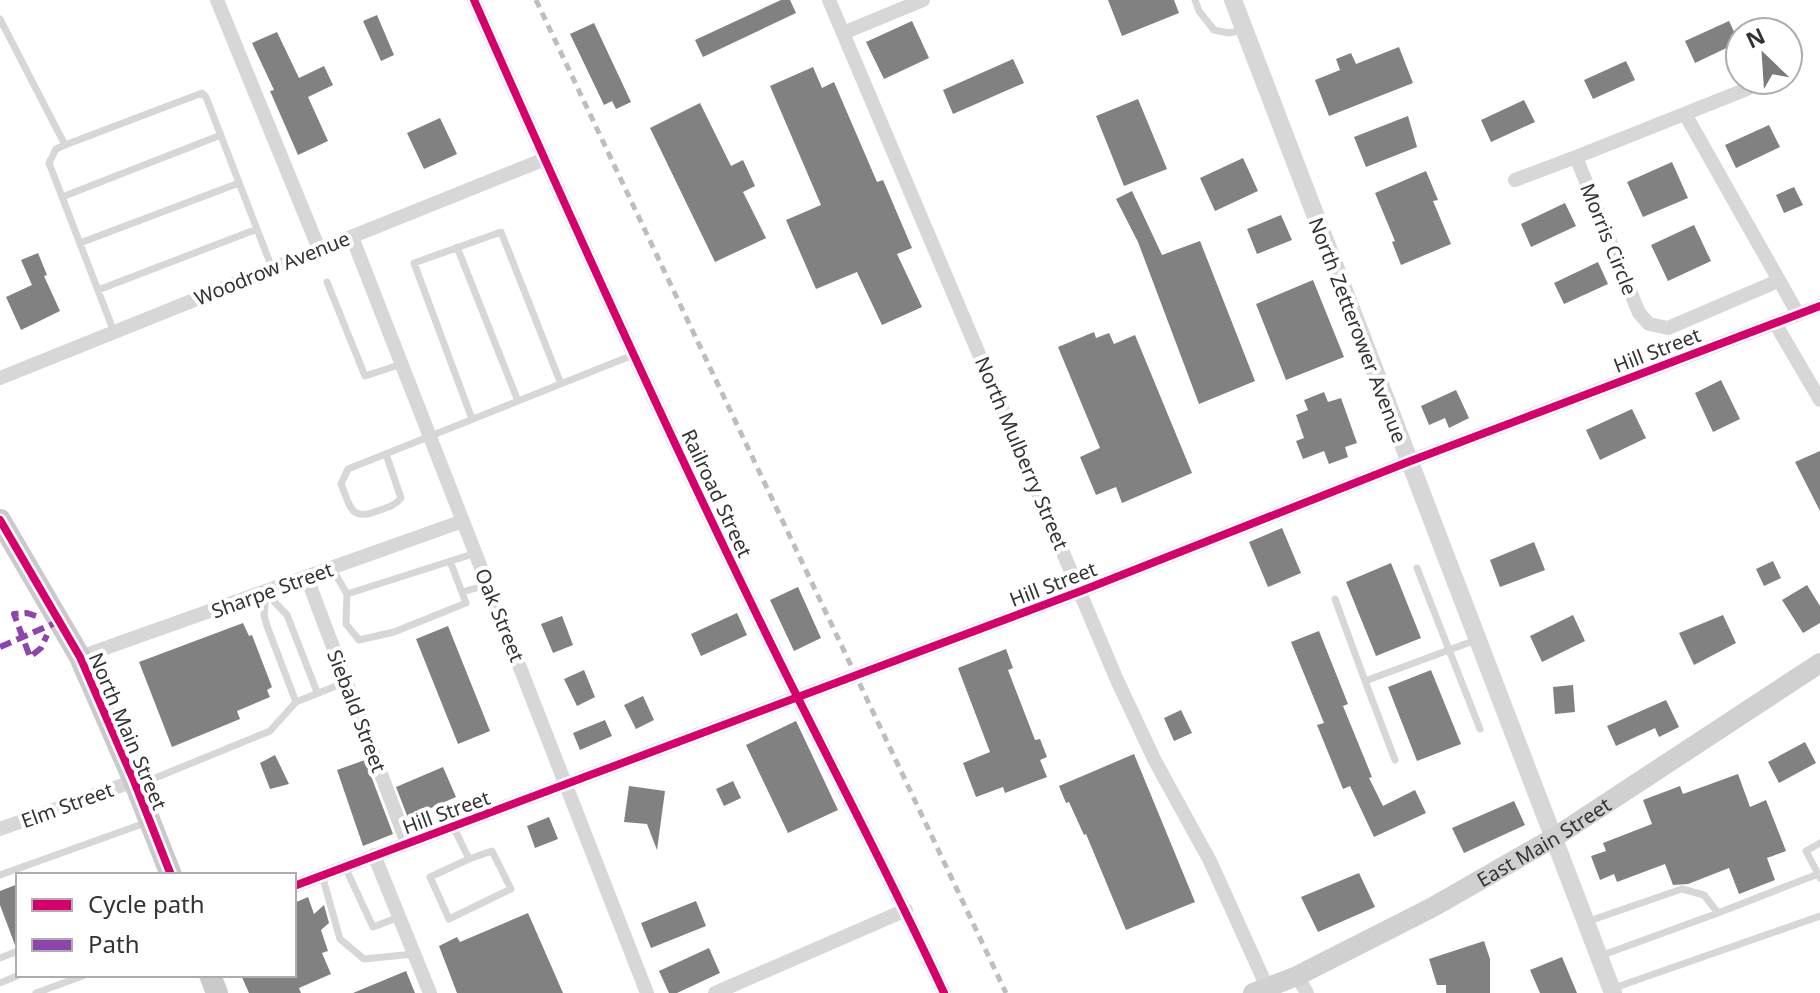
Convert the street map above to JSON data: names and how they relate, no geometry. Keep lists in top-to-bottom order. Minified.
{"streets":{"main road":["North Main Street","East Main Street"],"street":["Morris Circle","Woodrow Avenue","North Zetterower Avenue","Hill Street","North Mulberry Street","Railroad Street","Sharpe Street","Oak Street","Siebald Street","Elm Street"]},"crossings":[["Woodrow Avenue","Railroad Street"],["Woodrow Avenue","Oak Street"],["North Zetterower Avenue","Hill Street"],["North Zetterower Avenue","East Main Street"],["Hill Street","North Mulberry Street"],["Hill Street","Railroad Street"],["Hill Street","Oak Street"],["Hill Street","Siebald Street"],["North Mulberry Street","East Main Street"],["Sharpe Street","Oak Street"],["Sharpe Street","Siebald Street"],["Sharpe Street","North Main Street"],["North Main Street","Elm Street"]],"legend":["Cycle path","Path"],"north":"top left"}
